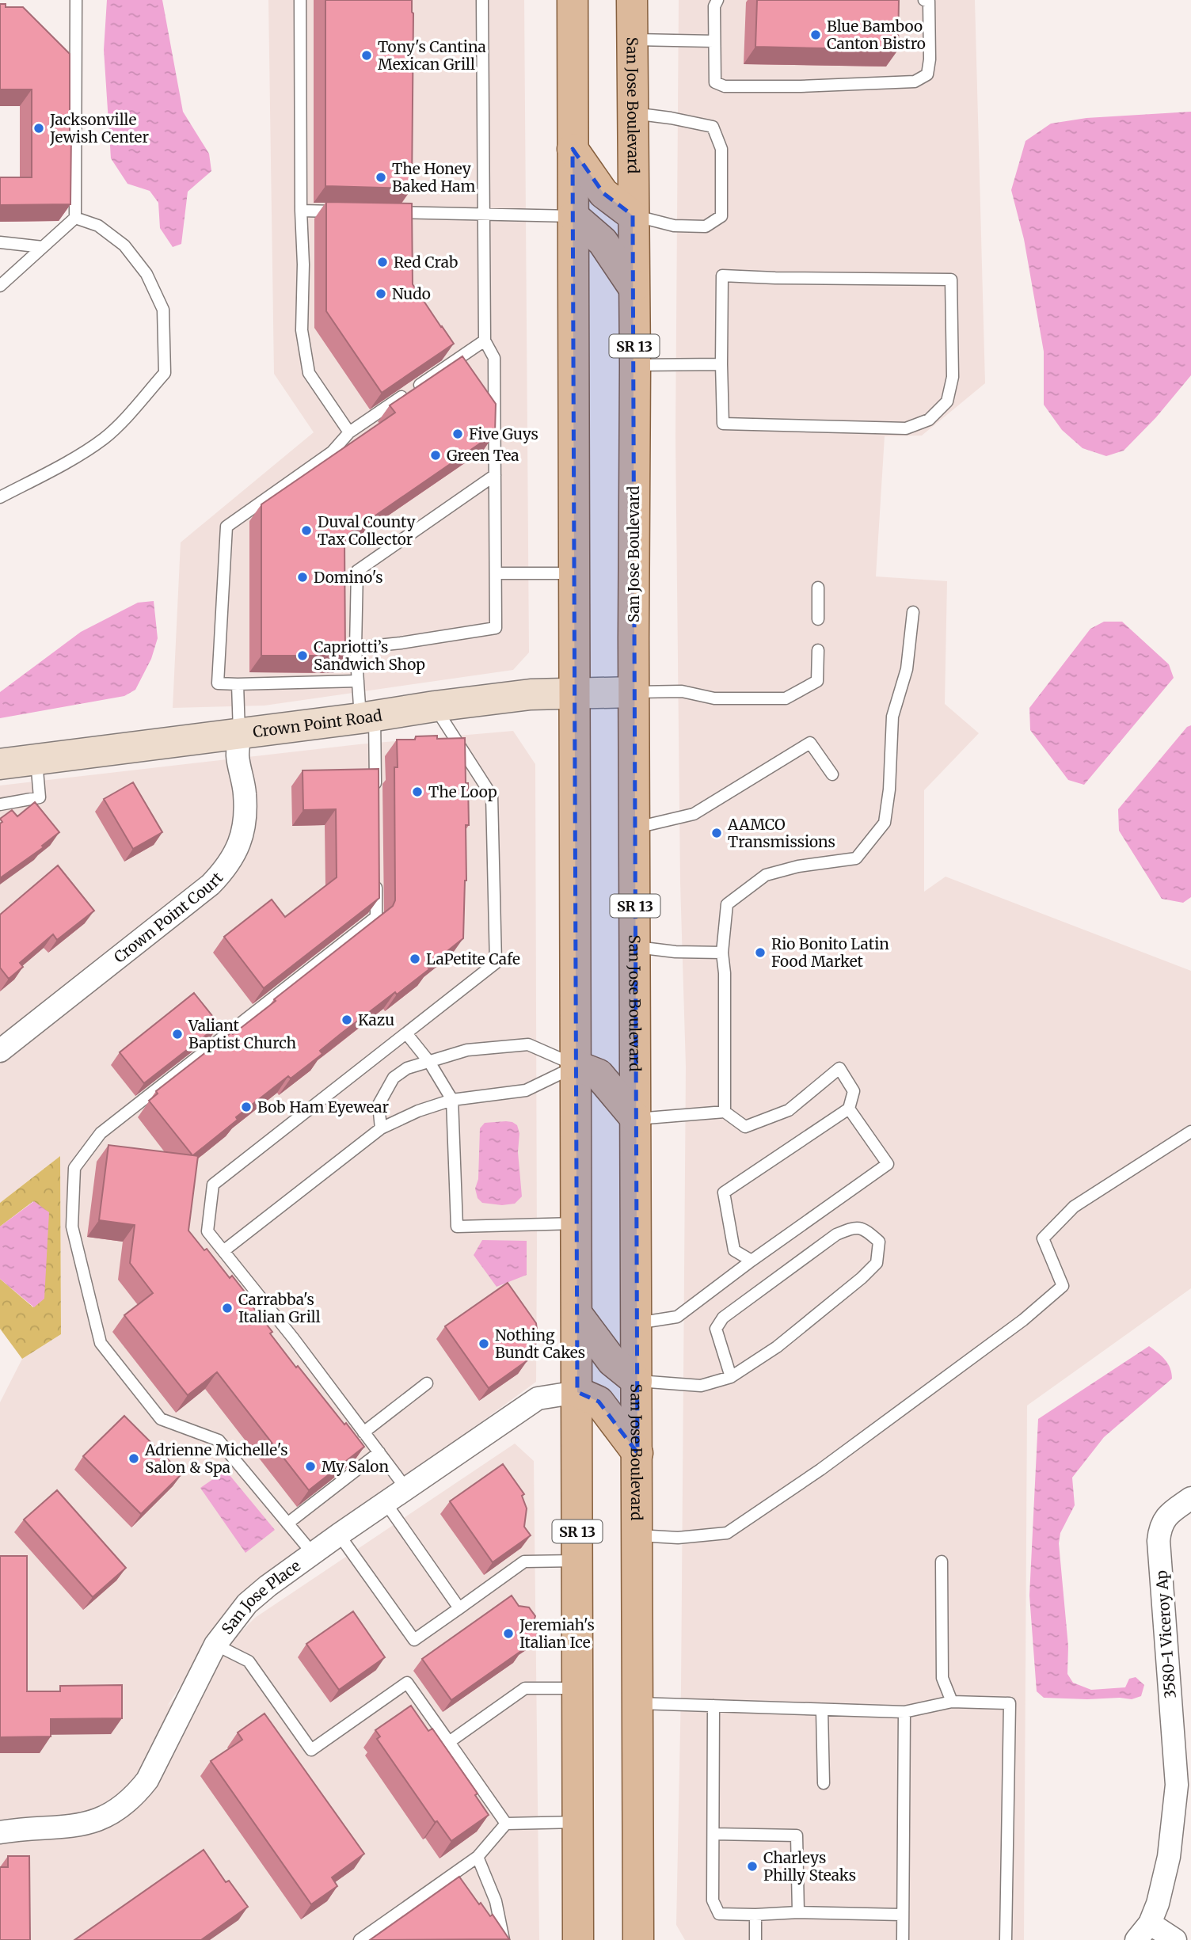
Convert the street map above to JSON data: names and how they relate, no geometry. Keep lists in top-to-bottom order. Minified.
{"streets":{"main road":["San Jose Boulevard","SR 13"],"street":["Crown Point Road","Crown Point Court","San Jose Place","3580-1 Viceroy Ap"]},"crossings":[["San Jose Boulevard","Crown Point Road"],["SR 13","Crown Point Road"],["SR 13","San Jose Place"],["Crown Point Road","Crown Point Court"]],"places":["Blue Bamboo Canton Bistro","Tony's Cantina Mexican Grill","Jacksonville Jewish Center","The Honey Baked Ham","Red Crab","Nudo","Five Guys","Green Tea","Duval County Tax Collector","Domino's","Capriotti’s Sandwich Shop","The Loop","AAMCO Transmissions","Rio Bonito Latin Food Market","LaPetite Cafe","Kazu","Valiant Baptist Church","Bob Ham Eyewear","Carrabba's Italian Grill","Nothing Bundt Cakes","Adrienne Michelle's Salon & Spa","My Salon","Jeremiah's Italian Ice","Charleys Philly Steaks"]}
